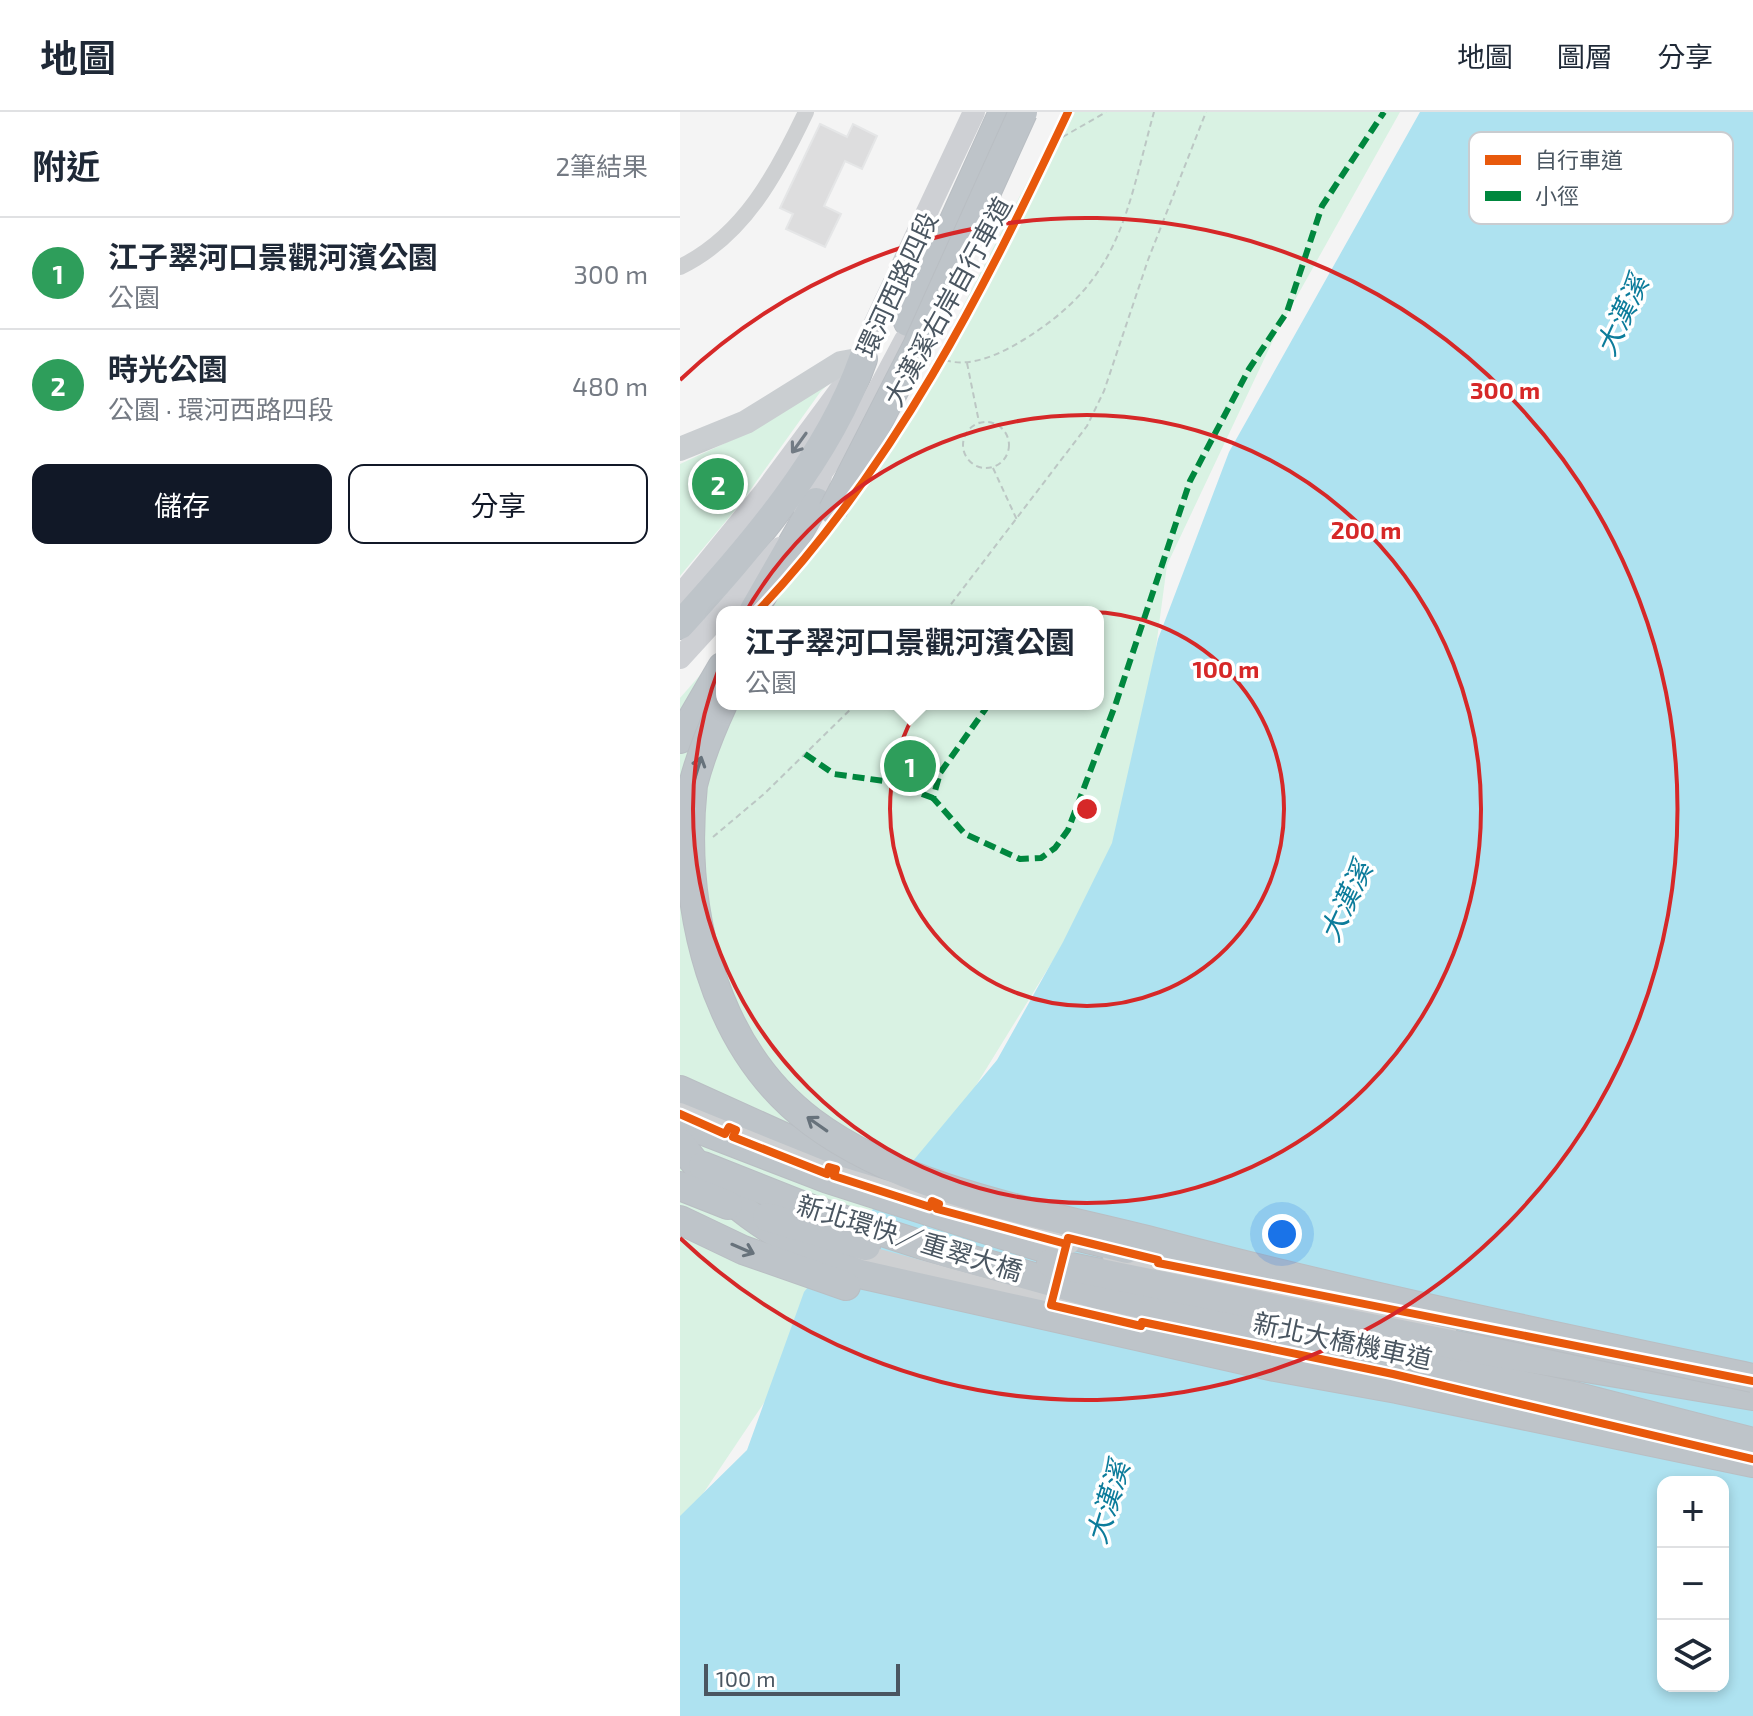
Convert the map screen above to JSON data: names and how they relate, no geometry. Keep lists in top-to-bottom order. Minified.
{"streets":{"highway":["新北環快／重翠大橋"],"main road":["環河西路四段"],"street":["新北大橋機車道"],"cycle path":["大漢溪右岸自行車道"]},"water":["大漢溪"],"legend":["自行車道","小徑"],"scale_bar":"100 m","page":{"header":"地圖","nav":["地圖","圖層","分享"],"heading":["附近","2筆結果"],"list":[{"mark":"1","name":"江子翠河口景觀河濱公園","note":"公園","value":"300 m"},{"mark":"2","name":"時光公園","note":"公園 · 環河西路四段","value":"480 m"}],"buttons":["儲存","分享"],"pins":["2","1"],"popup":["江子翠河口景觀河濱公園","公園"],"map_buttons":["+","−"],"scale":"100 m"},"rings":["300 m","200 m","100 m"]}
